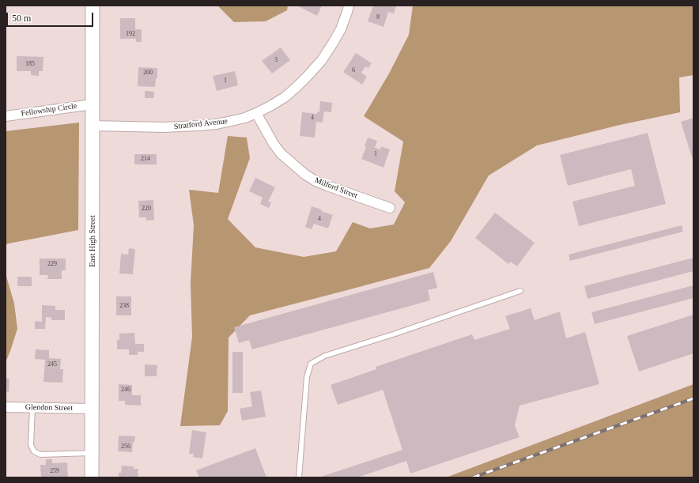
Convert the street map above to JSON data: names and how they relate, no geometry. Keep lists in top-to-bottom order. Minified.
{"streets":{"main road":["East High Street"],"street":["Fellowship Circle","Stratford Avenue","Milford Street","Glendon Street"]},"crossings":[["Fellowship Circle","East High Street"],["Stratford Avenue","Milford Street"],["Stratford Avenue","East High Street"],["East High Street","Glendon Street"]],"house_numbers":["8","192","3","185","6","200","1","4","1","214","220","4","229","238","245","246","256","259"],"scale_bar":"50 m"}
